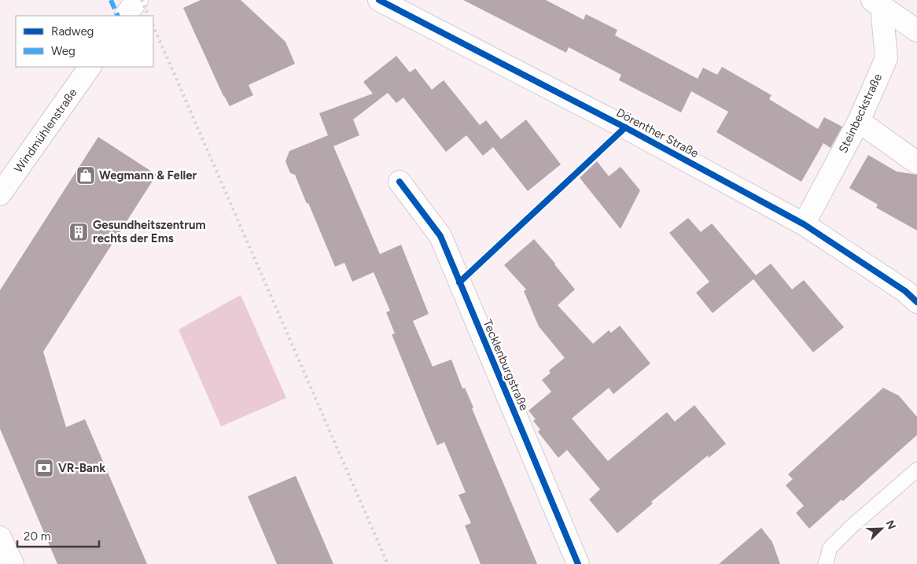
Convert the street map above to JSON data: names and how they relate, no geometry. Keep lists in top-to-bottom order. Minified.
{"streets":{"street":["Steinbeckstraße","Windmühlenstraße","Dörenther Straße","Tecklenburgstraße"]},"crossings":[["Steinbeckstraße","Dörenther Straße"]],"places":{"shop":["Wegmann & Feller"],"building":["Gesundheitszentrum rechts der Ems"],"bank":["VR-Bank"]},"legend":["Radweg","Weg"],"scale_bar":"20 m","north":"top right"}
